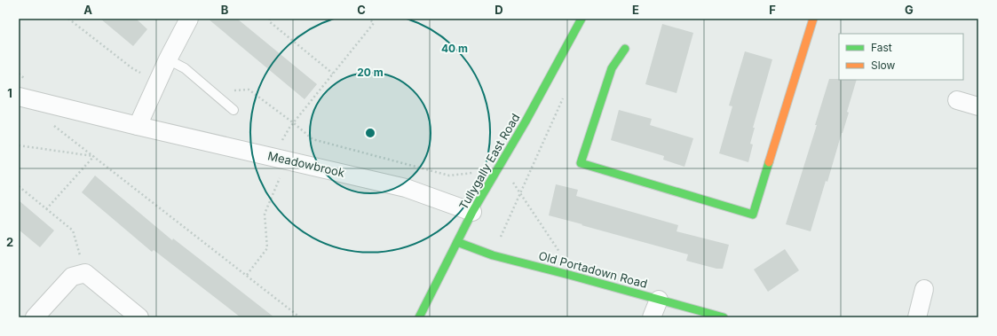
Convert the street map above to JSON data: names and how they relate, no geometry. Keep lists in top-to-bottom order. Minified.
{"streets":{"street":["Tullygally East Road","Meadowbrook","Old Portadown Road"]},"crossings":[["Tullygally East Road","Meadowbrook"],["Tullygally East Road","Old Portadown Road"]],"legend":["Fast","Slow"],"grid":{"columns":["A","B","C","D","E","F","G"],"rows":["1","2"]},"rings":["40 m","20 m"]}
